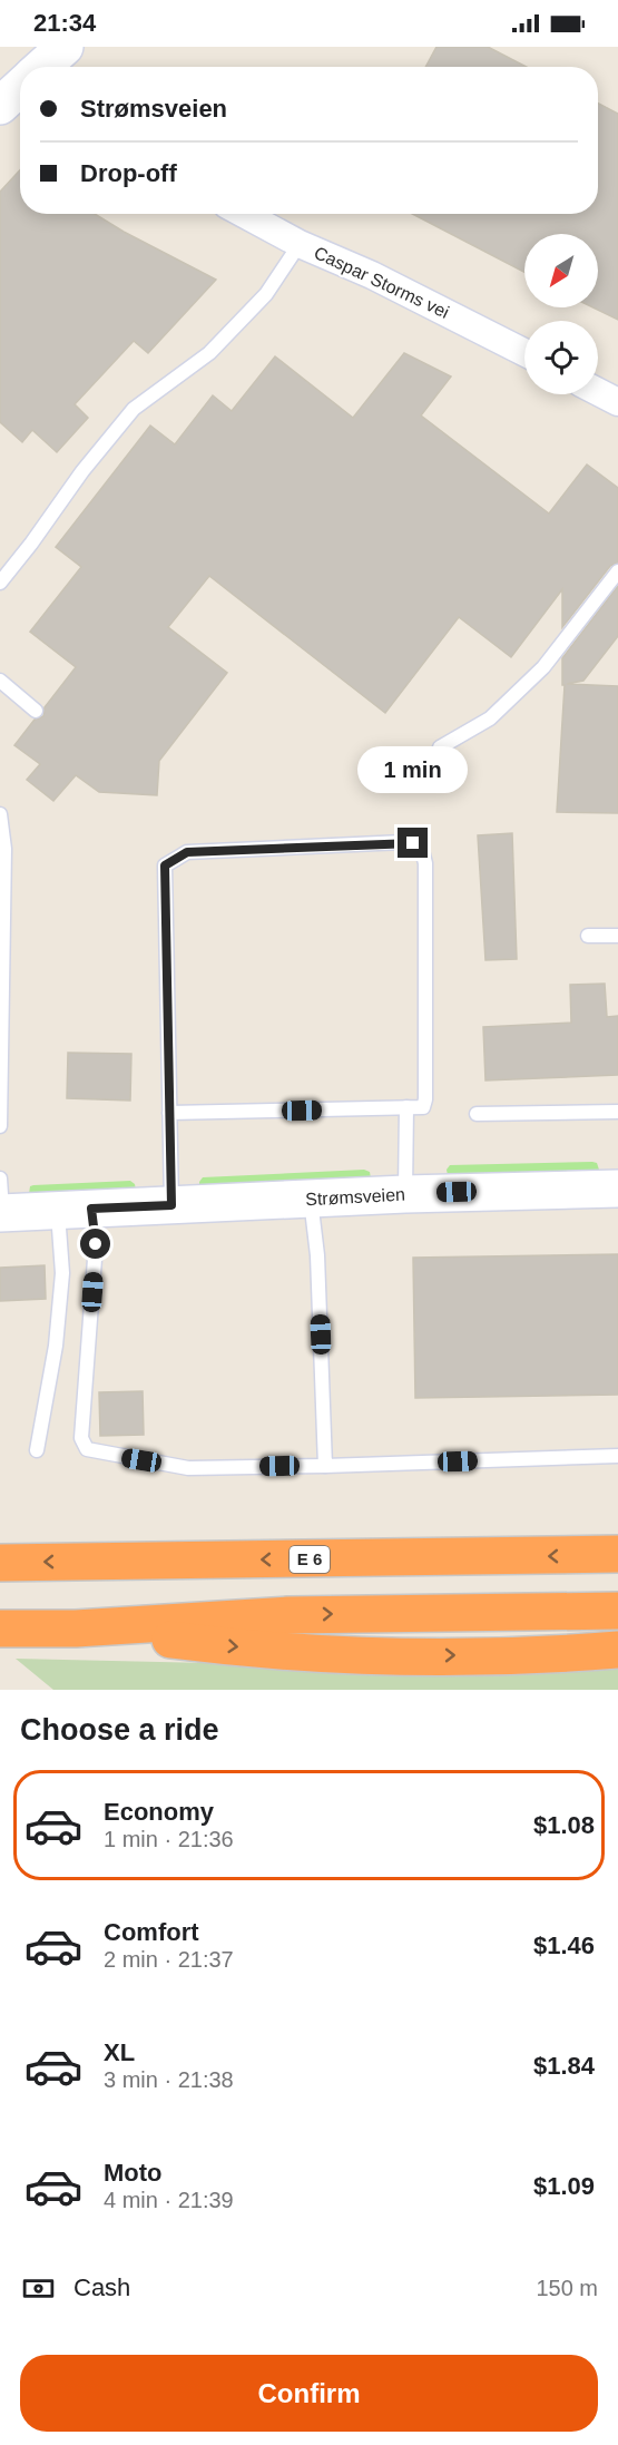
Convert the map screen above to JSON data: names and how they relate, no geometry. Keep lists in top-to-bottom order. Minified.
{"streets":{"highway":["E 6"],"street":["Caspar Storms vei","Strømsveien"]},"north":"bottom left","page":{"status":"21:34","banner":["Strømsveien","Drop-off"],"bubble":"1 min","heading":"Choose a ride","list":[{"name":"Economy","note":"1 min · 21:36","value":"$1.08"},{"name":"Comfort","note":"2 min · 21:37","value":"$1.46"},{"name":"XL","note":"3 min · 21:38","value":"$1.84"},{"name":"Moto","note":"4 min · 21:39","value":"$1.09"}],"pay":["Cash","150 m"],"buttons":"Confirm"}}
